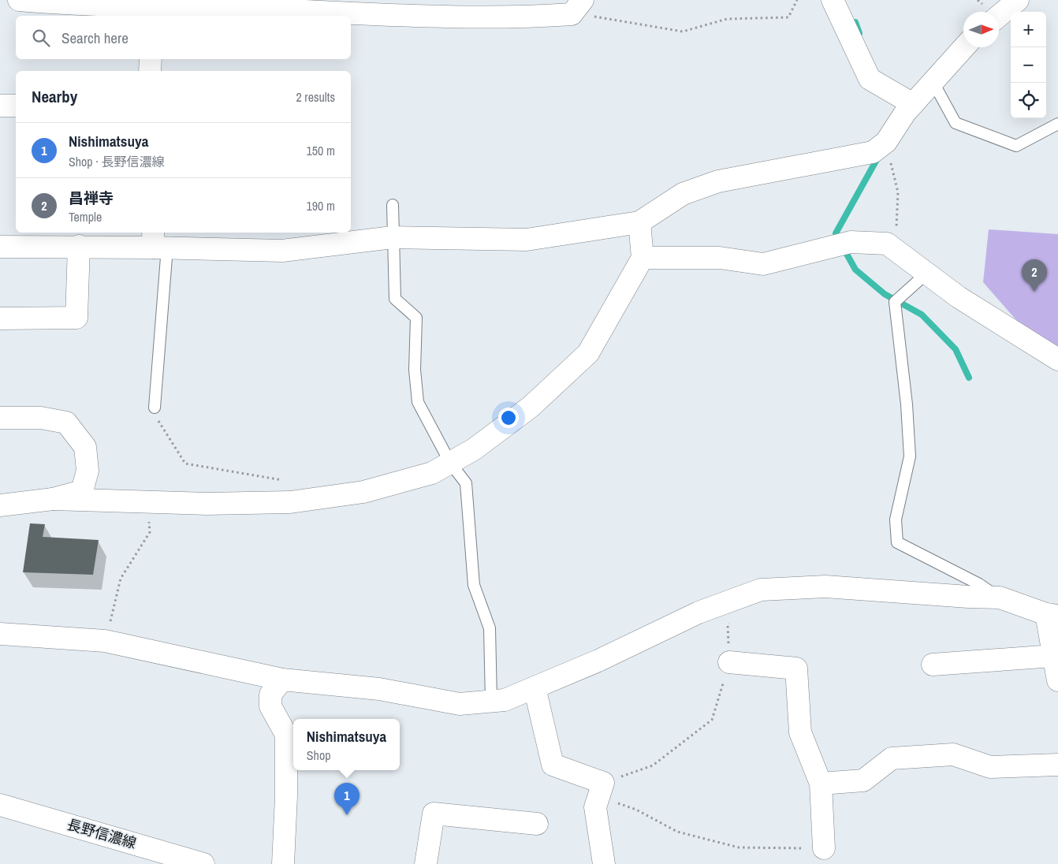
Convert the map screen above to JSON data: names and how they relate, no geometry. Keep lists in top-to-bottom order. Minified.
{"streets":{"street":["長野信濃線"]},"north":"right","page":{"map_buttons":["+","−"],"search":"Search here","heading":["Nearby","2 results"],"list":[{"mark":"1","name":"Nishimatsuya","note":"Shop · 長野信濃線","value":"150 m"},{"mark":"2","name":"昌禅寺","note":"Temple","value":"190 m"}],"pins":["2","1"],"popup":["Nishimatsuya","Shop"]}}
